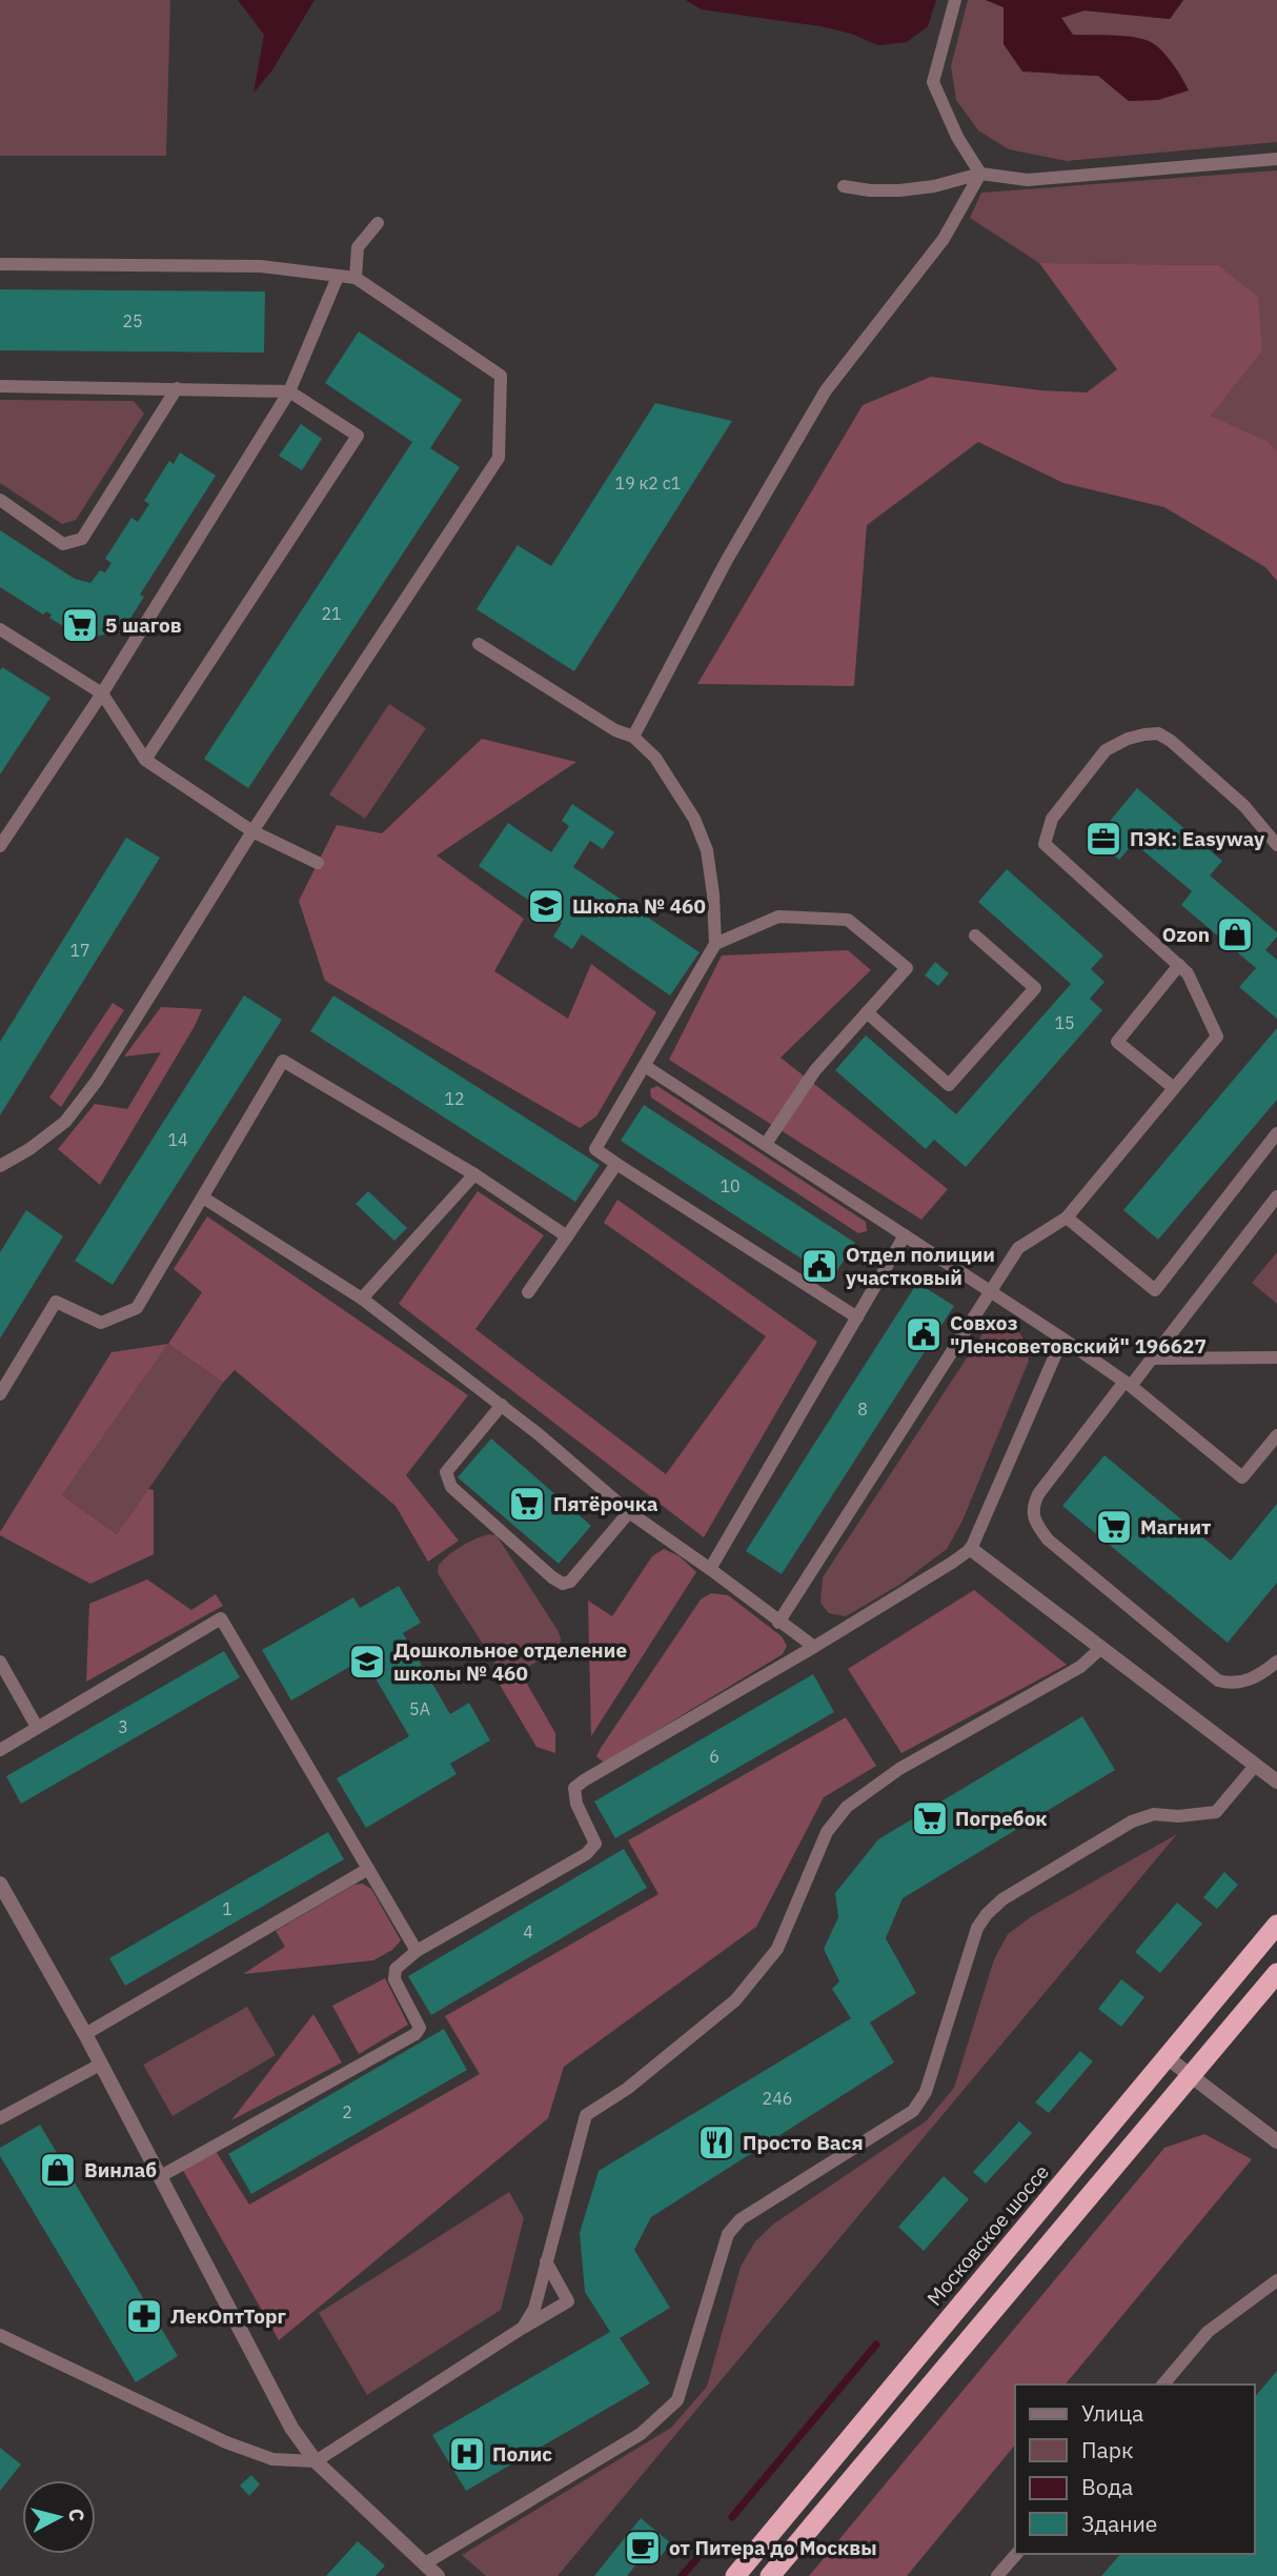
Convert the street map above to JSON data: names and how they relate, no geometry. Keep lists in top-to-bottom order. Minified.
{"streets":{"highway":["Московское шоссе"]},"places":{"supermarket":["5 шагов","Пятёрочка","Магнит","Погребок"],"office":["ПЭК: Easyway"],"school or university":["Школа № 460","Дошкольное отделение школы № 460"],"shop":["Ozon","Винлаб"],"public building":["Отдел полиции участковый","Совхоз \"Ленсоветовский\" 196627"],"restaurant":["Просто Вася"],"pharmacy":["ЛекОптТорг"],"hospital":["Полис"],"cafe":["от Питера до Москвы"]},"house_numbers":["25","19 к2 с1","21","17","15","12","14","10","8","5А","3","6","1","4","246","2"],"legend":["Улица","Парк","Вода","Здание"],"north":"right"}
